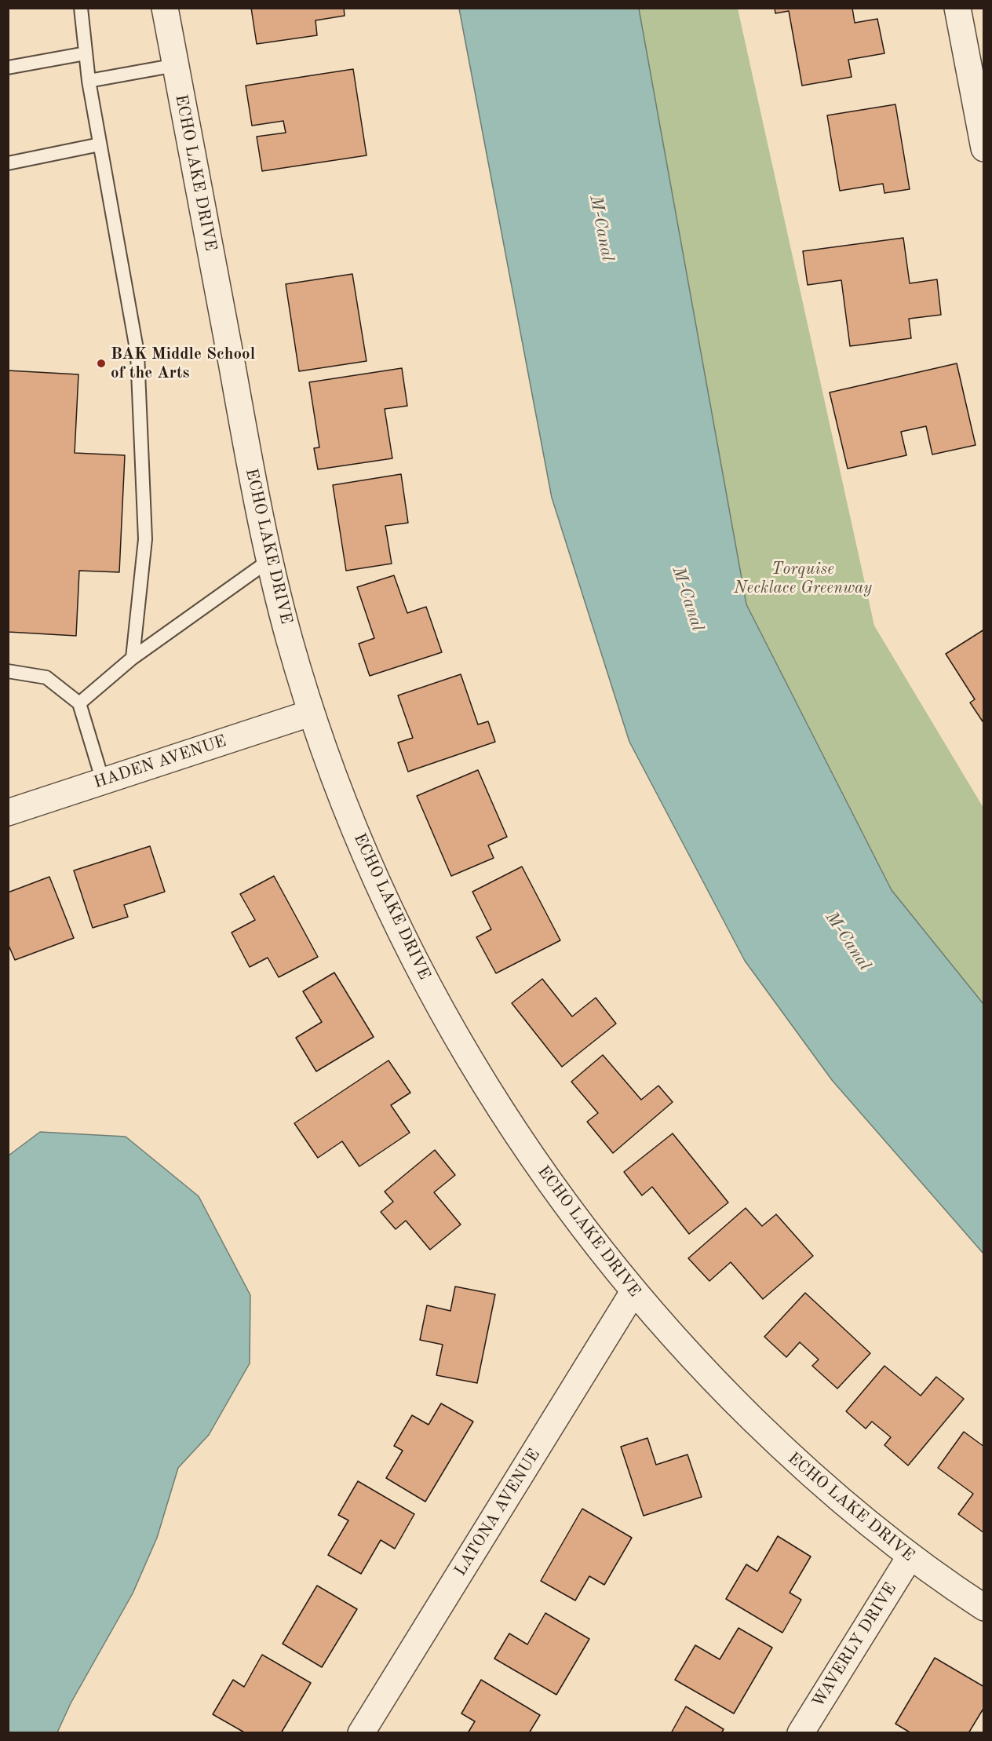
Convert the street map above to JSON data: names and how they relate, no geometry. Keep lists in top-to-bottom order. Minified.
{"streets":{"street":["ECHO LAKE DRIVE","HADEN AVENUE","LATONA AVENUE","WAVERLY DRIVE"]},"crossings":[["ECHO LAKE DRIVE","HADEN AVENUE"],["ECHO LAKE DRIVE","LATONA AVENUE"],["ECHO LAKE DRIVE","WAVERLY DRIVE"]],"water":["M-Canal"],"parks":["Torquise Necklace Greenway"],"places":["BAK Middle School of the Arts"]}
